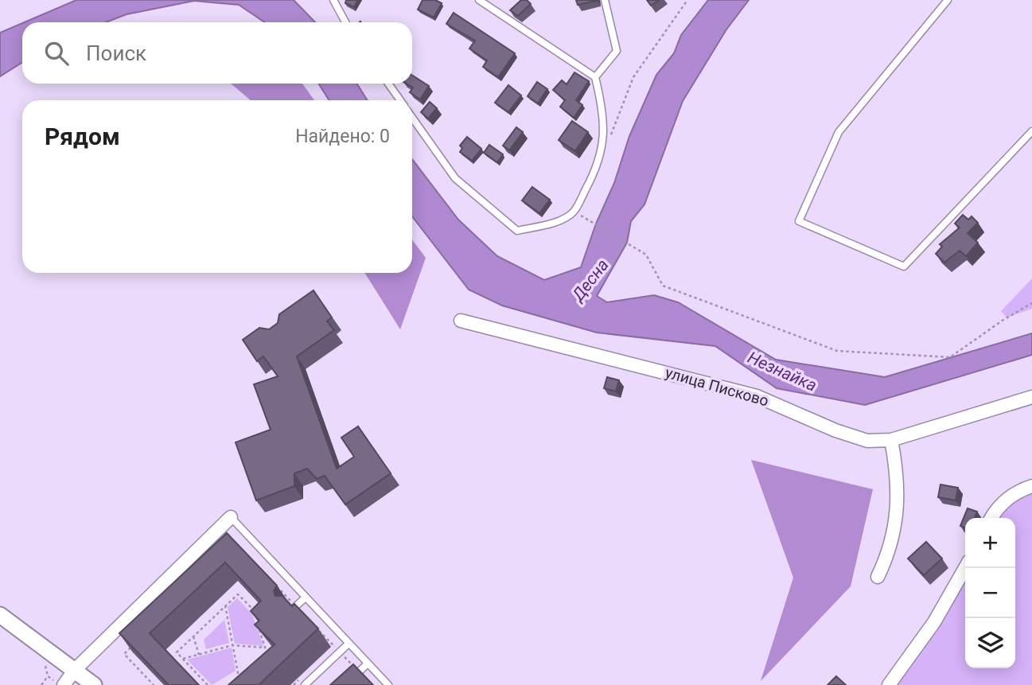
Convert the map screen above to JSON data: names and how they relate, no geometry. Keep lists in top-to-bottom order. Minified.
{"streets":{"street":["улица Писково"]},"water":["Десна","Незнайка"],"page":{"search":"Поиск","heading":["Рядом","Найдено: 0"],"map_buttons":["+","−"]}}
